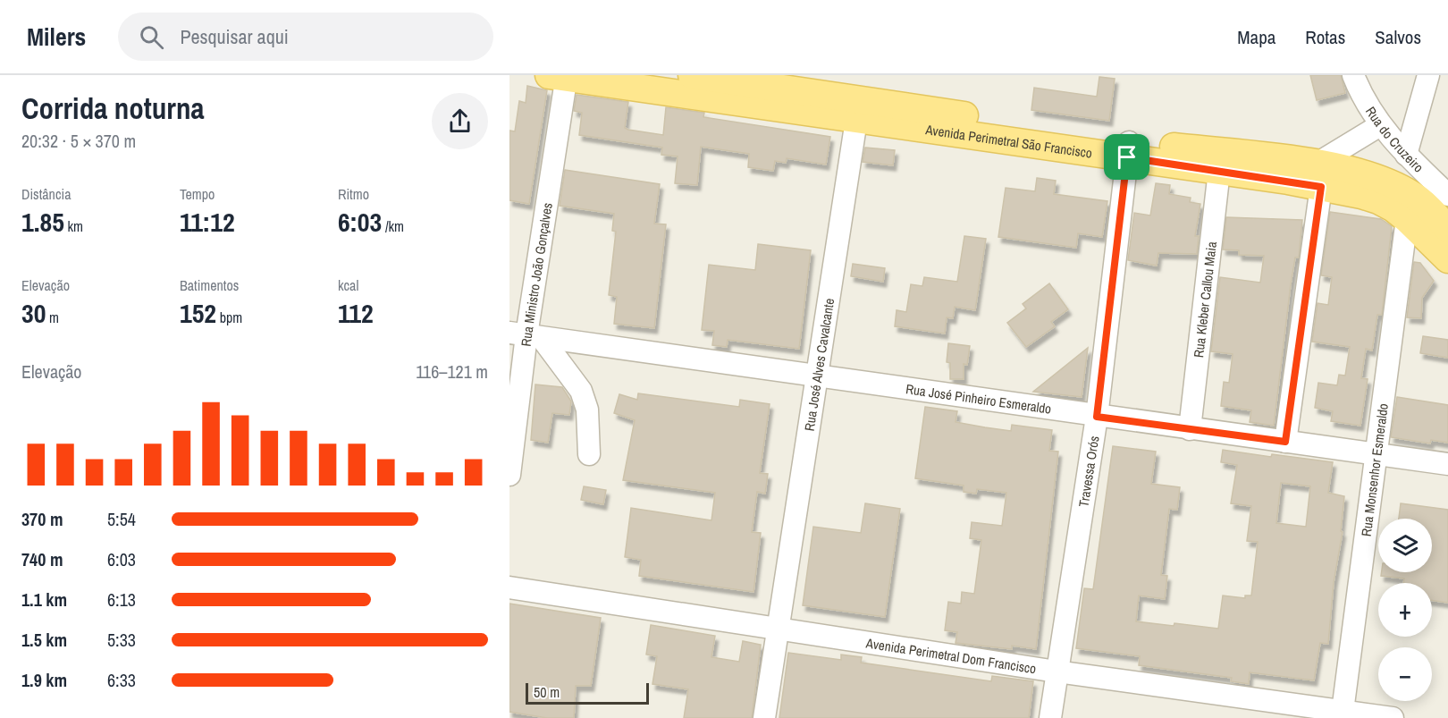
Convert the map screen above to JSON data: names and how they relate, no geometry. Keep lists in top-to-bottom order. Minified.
{"streets":{"main road":["Avenida Perimetral São Francisco"],"street":["Rua do Cruzeiro","Rua Ministro João Gonçalves","Rua Kleber Callou Maia","Rua José Alves Cavalcante","Rua José Pinheiro Esmeraldo","Rua Monsenhor Esmeraldo","Travessa Orós","Avenida Perimetral Dom Francisco"]},"crossings":[["Avenida Perimetral São Francisco","Rua Ministro João Gonçalves"],["Avenida Perimetral São Francisco","Rua Kleber Callou Maia"],["Avenida Perimetral São Francisco","Rua José Alves Cavalcante"],["Avenida Perimetral São Francisco","Rua Monsenhor Esmeraldo"],["Avenida Perimetral São Francisco","Travessa Orós"],["Rua Ministro João Gonçalves","Rua José Pinheiro Esmeraldo"],["Rua Kleber Callou Maia","Rua José Pinheiro Esmeraldo"],["Rua José Alves Cavalcante","Rua José Pinheiro Esmeraldo"],["Rua José Alves Cavalcante","Avenida Perimetral Dom Francisco"],["Rua José Pinheiro Esmeraldo","Rua Monsenhor Esmeraldo"],["Rua José Pinheiro Esmeraldo","Travessa Orós"],["Rua Monsenhor Esmeraldo","Avenida Perimetral Dom Francisco"],["Travessa Orós","Avenida Perimetral Dom Francisco"]],"scale_bar":"50 m","page":{"header":"Milers","search":"Pesquisar aqui","nav":["Mapa","Rotas","Salvos"],"heading":["Corrida noturna","20:32 · 5 × 370 m"],"stats":[["Distância","1.85 km"],["Tempo","11:12"],["Ritmo","6:03 /km"],["Elevação","30 m"],["Batimentos","152 bpm"],["kcal","112"]],"chart":["Elevação","116–121 m"],"list":[{"name":"370 m","note":"5:54"},{"name":"740 m","note":"6:03"},{"name":"1.1 km","note":"6:13"},{"name":"1.5 km","note":"5:33"},{"name":"1.9 km","note":"6:33"}],"map_buttons":["+","−"],"scale":"50 m"}}
